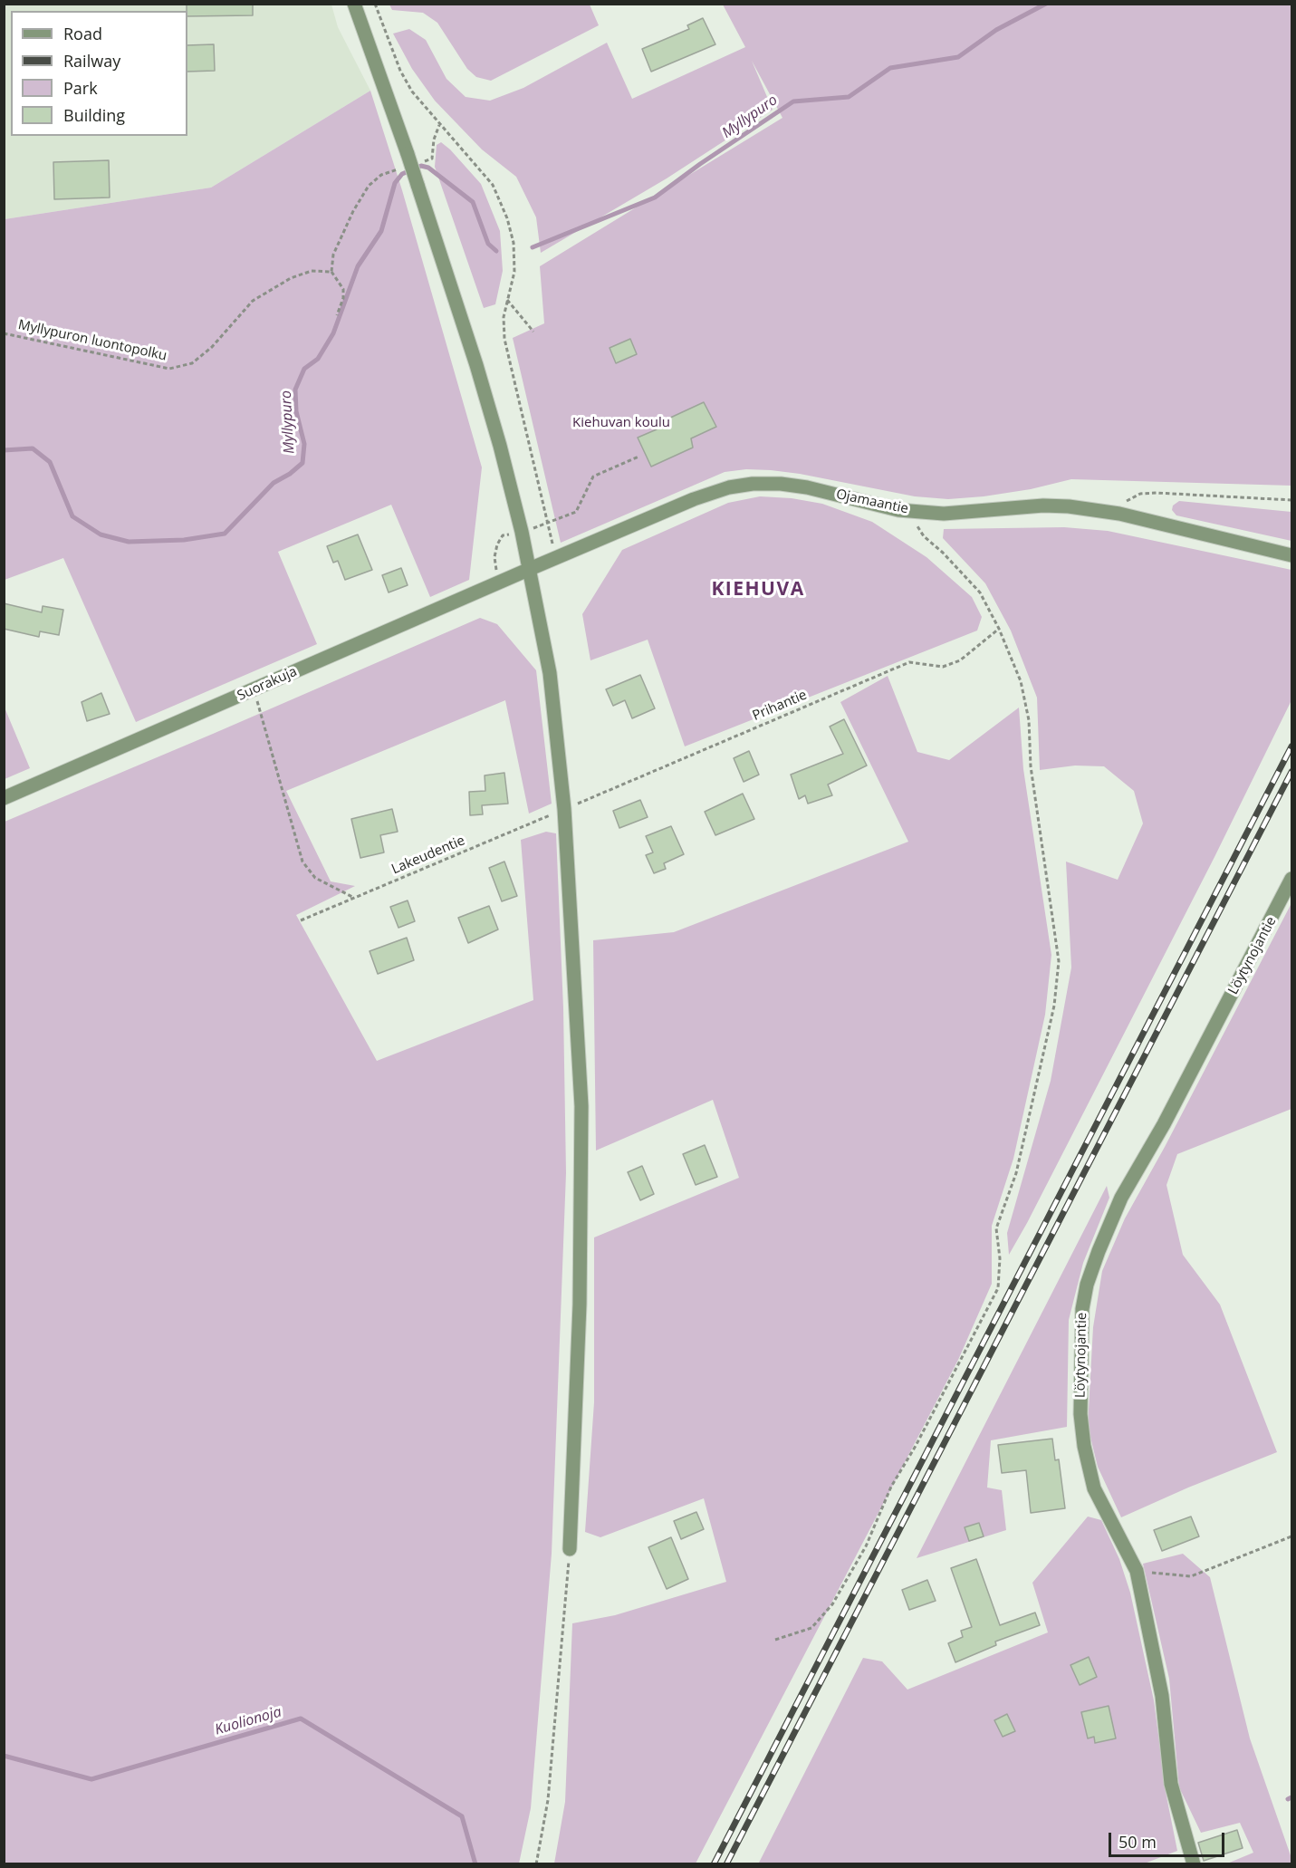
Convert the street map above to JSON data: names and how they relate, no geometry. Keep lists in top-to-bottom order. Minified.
{"streets":{"street":["Ojamaantie","Suorakuja","Löytynojantie"],"path":["Myllypuron luontopolku","Prihantie","Lakeudentie"]},"crossings":[["Ojamaantie","Suorakuja"],["Prihantie","Lakeudentie"]],"districts":["KIEHUVA"],"water":["Myllypuro","Kuolionoja"],"parks":["Kiehuvan koulu"],"legend":["Road","Railway","Park","Building"],"scale_bar":"50 m"}
